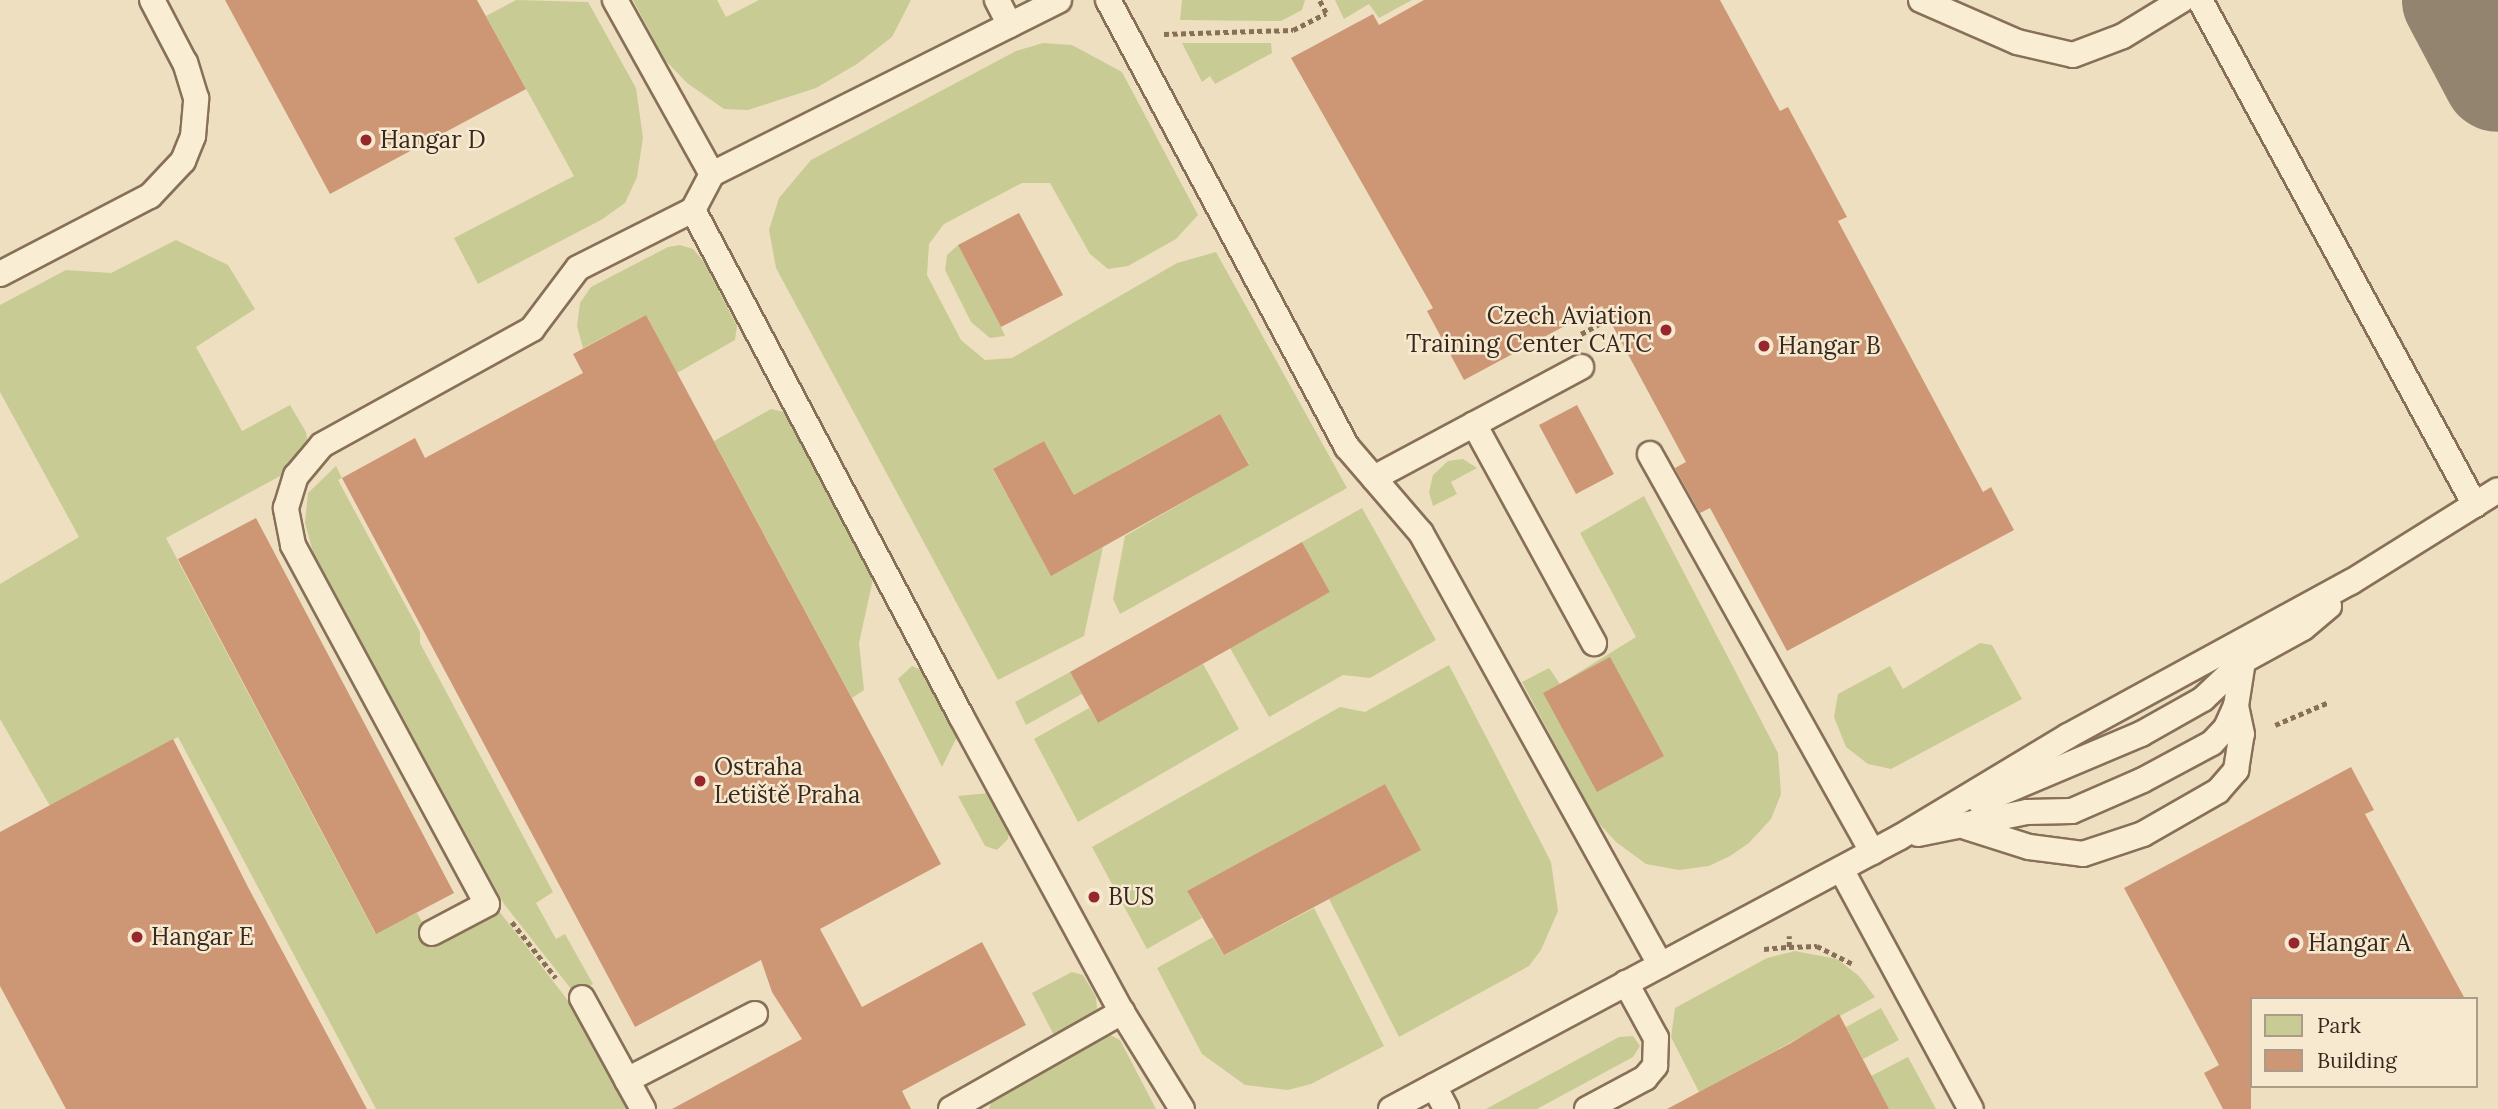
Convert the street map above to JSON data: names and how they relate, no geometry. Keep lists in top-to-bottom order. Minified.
{"places":["Hangar D","Czech Aviation Training Center CATC","Hangar B","Ostraha Letiště Praha","BUS","Hangar E","Hangar A"],"legend":["Park","Building"]}
